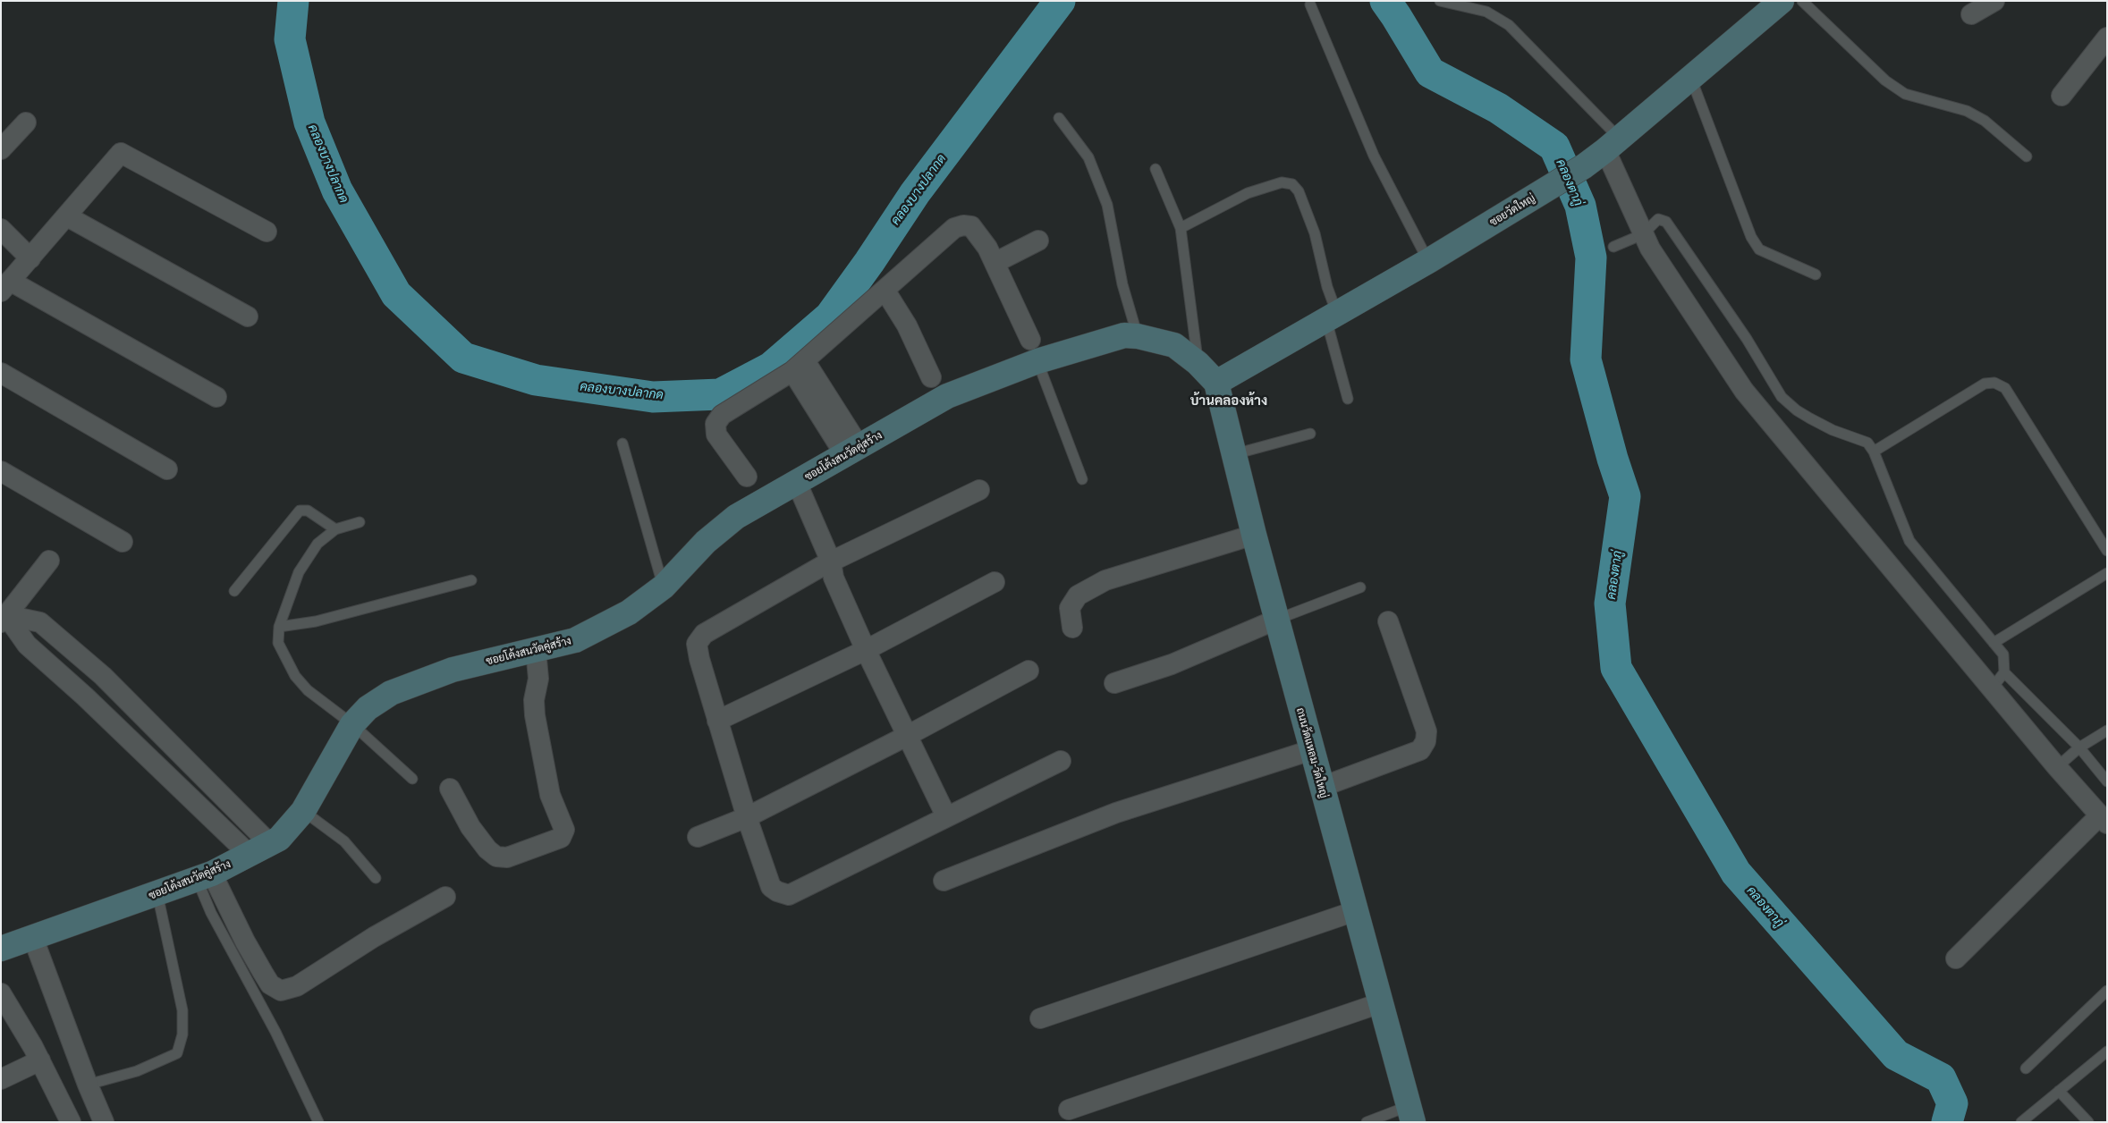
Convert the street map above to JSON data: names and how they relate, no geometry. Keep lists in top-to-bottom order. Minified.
{"streets":{"street":["ซอยวัดใหญ่","ซอยโค้งสนวัดคู่สร้าง","ถนนวัดแหลม-วัดใหญ่"]},"crossings":[["ซอยวัดใหญ่","ซอยโค้งสนวัดคู่สร้าง"],["ซอยวัดใหญ่","ถนนวัดแหลม-วัดใหญ่"],["ซอยโค้งสนวัดคู่สร้าง","ถนนวัดแหลม-วัดใหญ่"]],"districts":["บ้านคลองห้าง"],"water":["คลองบางปลากด","คลองตาภู่"]}
